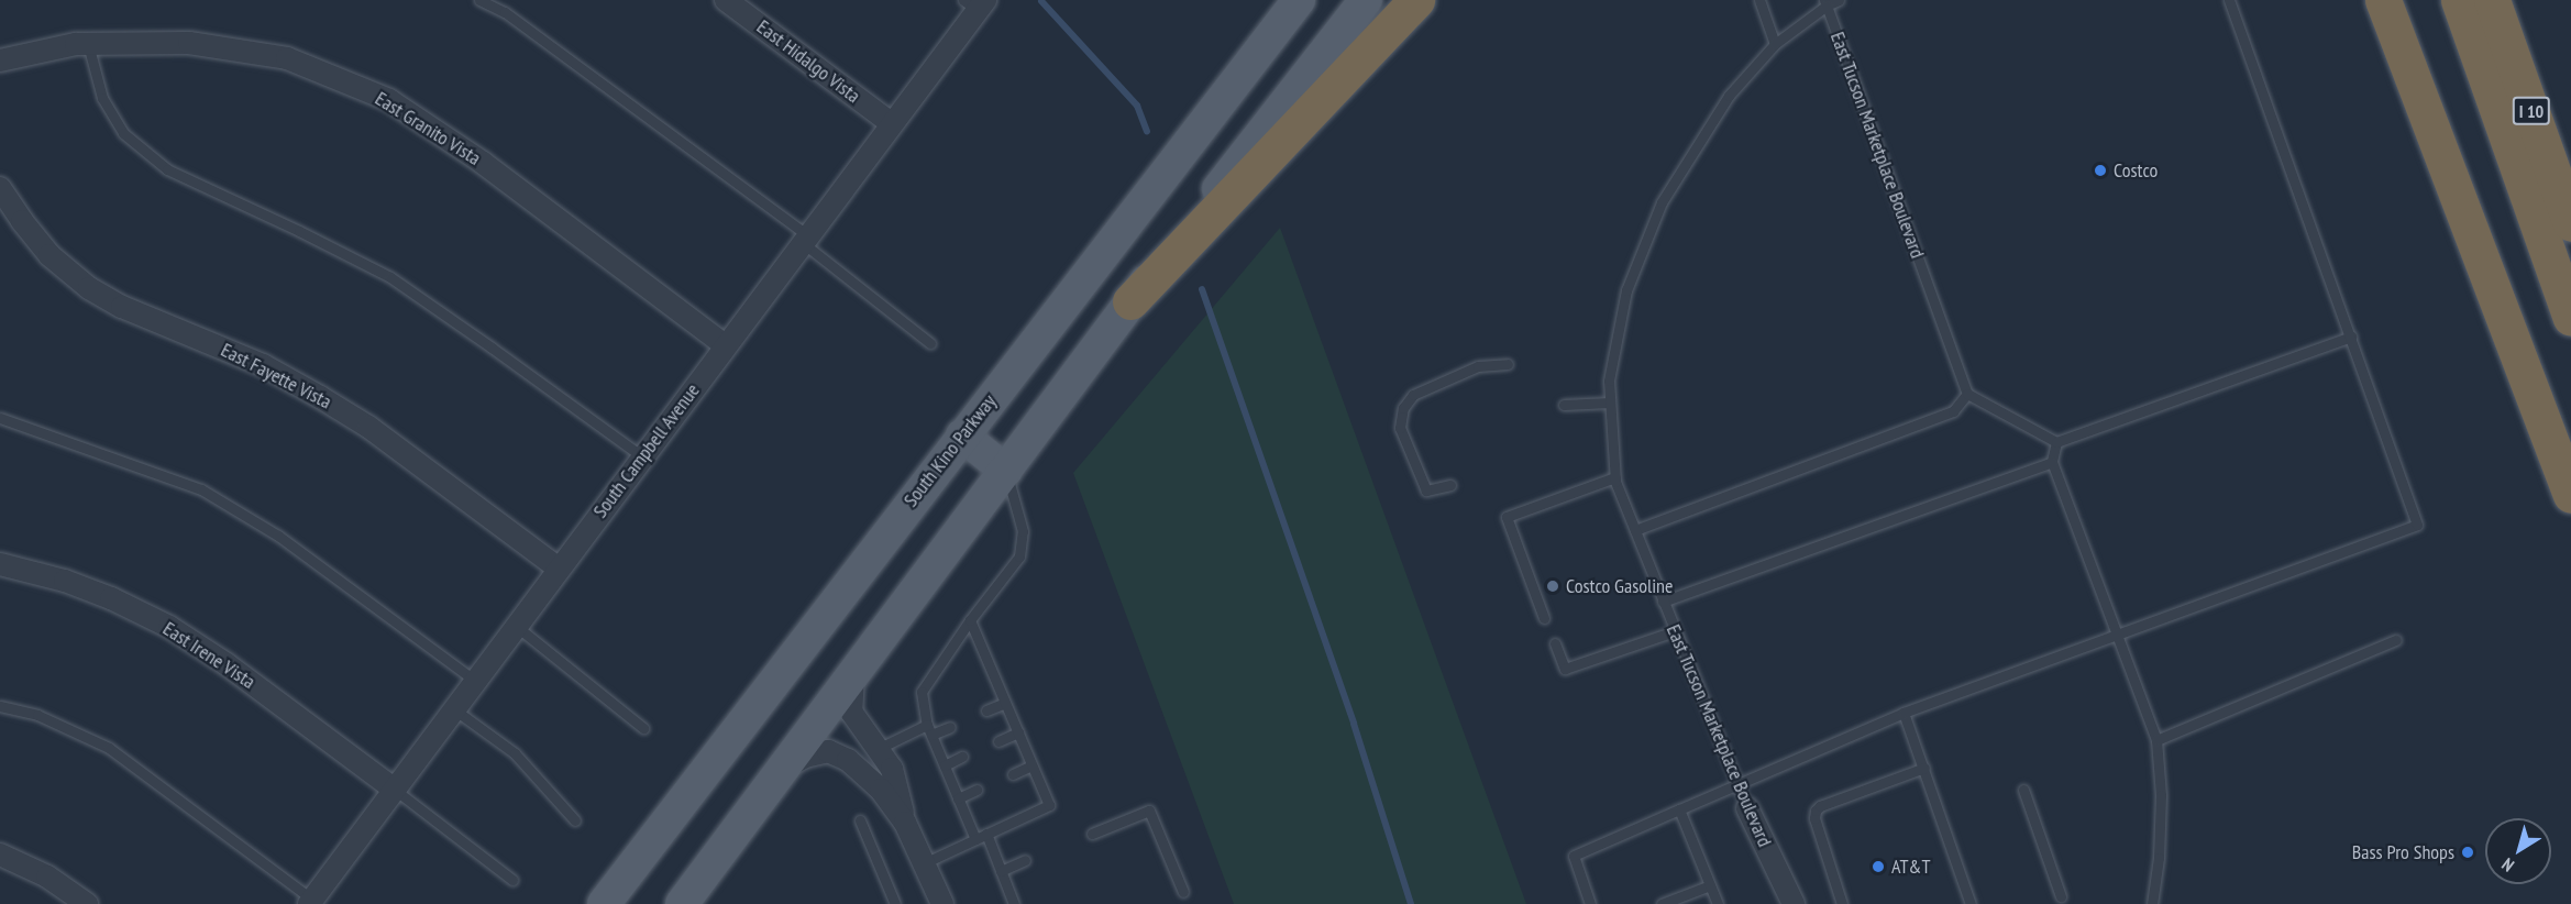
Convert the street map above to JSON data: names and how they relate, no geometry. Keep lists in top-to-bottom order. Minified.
{"streets":{"highway":["I 10"],"main road":["South Kino Parkway"],"street":["East Hidalgo Vista","East Granito Vista","East Tucson Marketplace Boulevard","East Fayette Vista","South Campbell Avenue","East Irene Vista"]},"crossings":[["East Hidalgo Vista","South Campbell Avenue"],["East Granito Vista","South Campbell Avenue"],["East Fayette Vista","South Campbell Avenue"],["South Campbell Avenue","East Irene Vista"]],"places":["Costco","Costco Gasoline","Bass Pro Shops","AT&T"],"north":"bottom left"}
